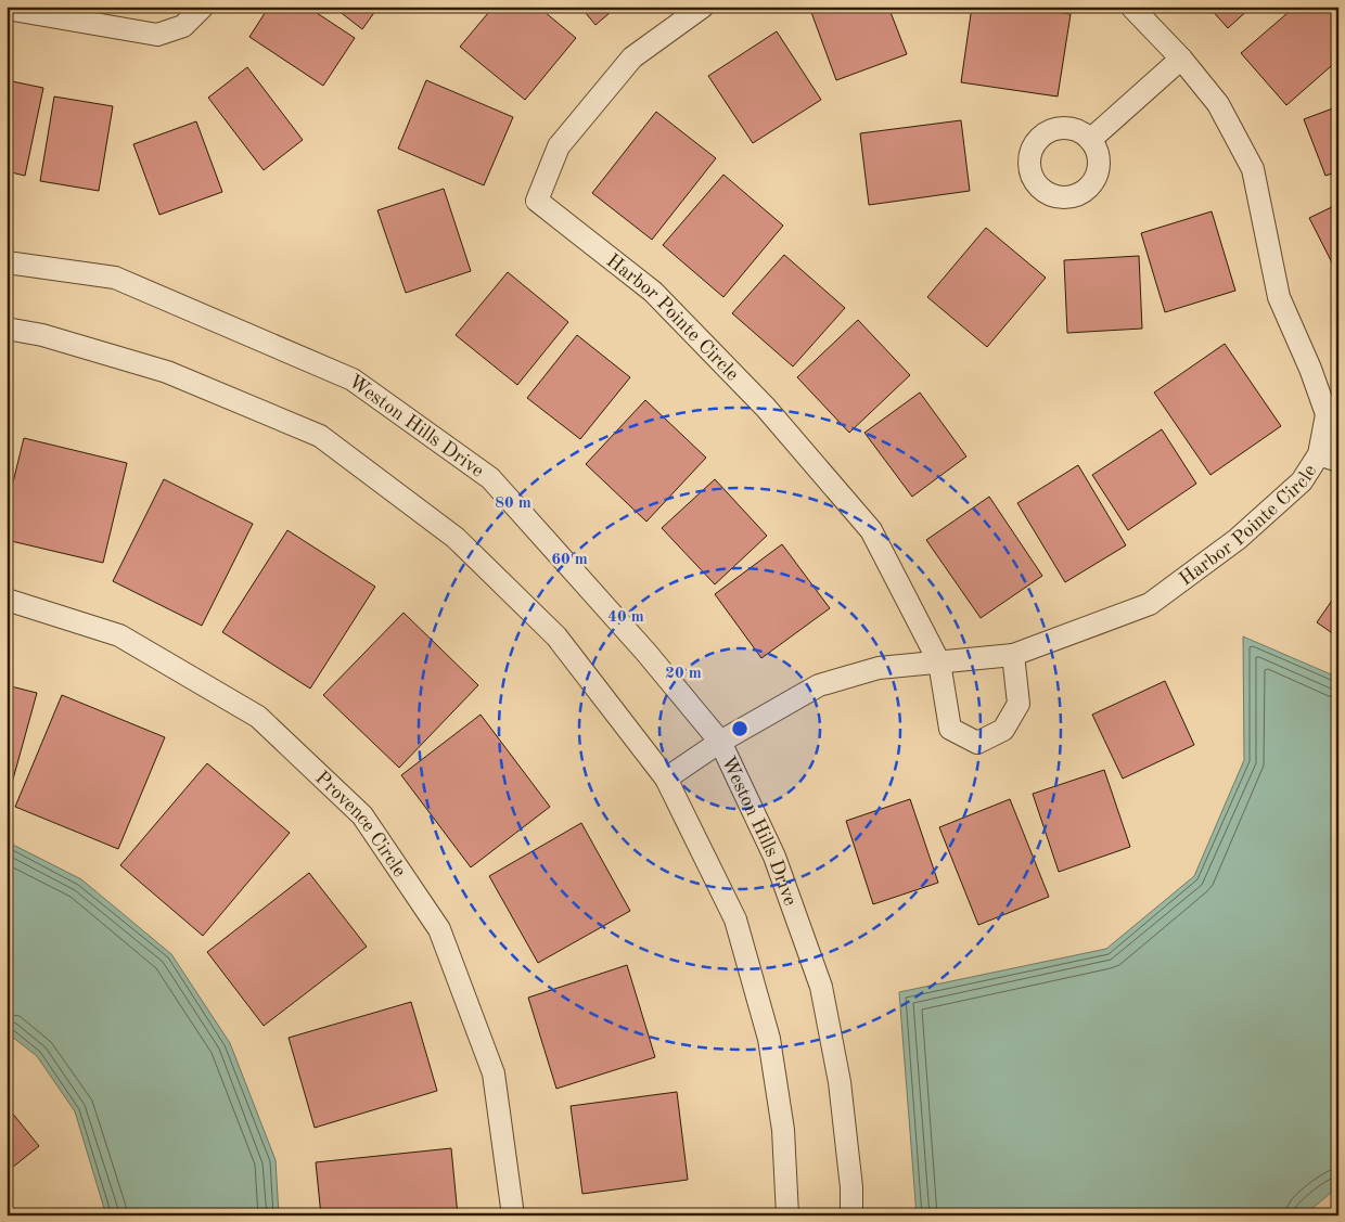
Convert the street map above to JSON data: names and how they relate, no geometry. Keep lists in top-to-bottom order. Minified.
{"streets":{"street":["Harbor Pointe Circle","Weston Hills Drive","Provence Circle"]},"crossings":[["Harbor Pointe Circle","Weston Hills Drive"]],"rings":["80 m","60 m","40 m","20 m"]}
